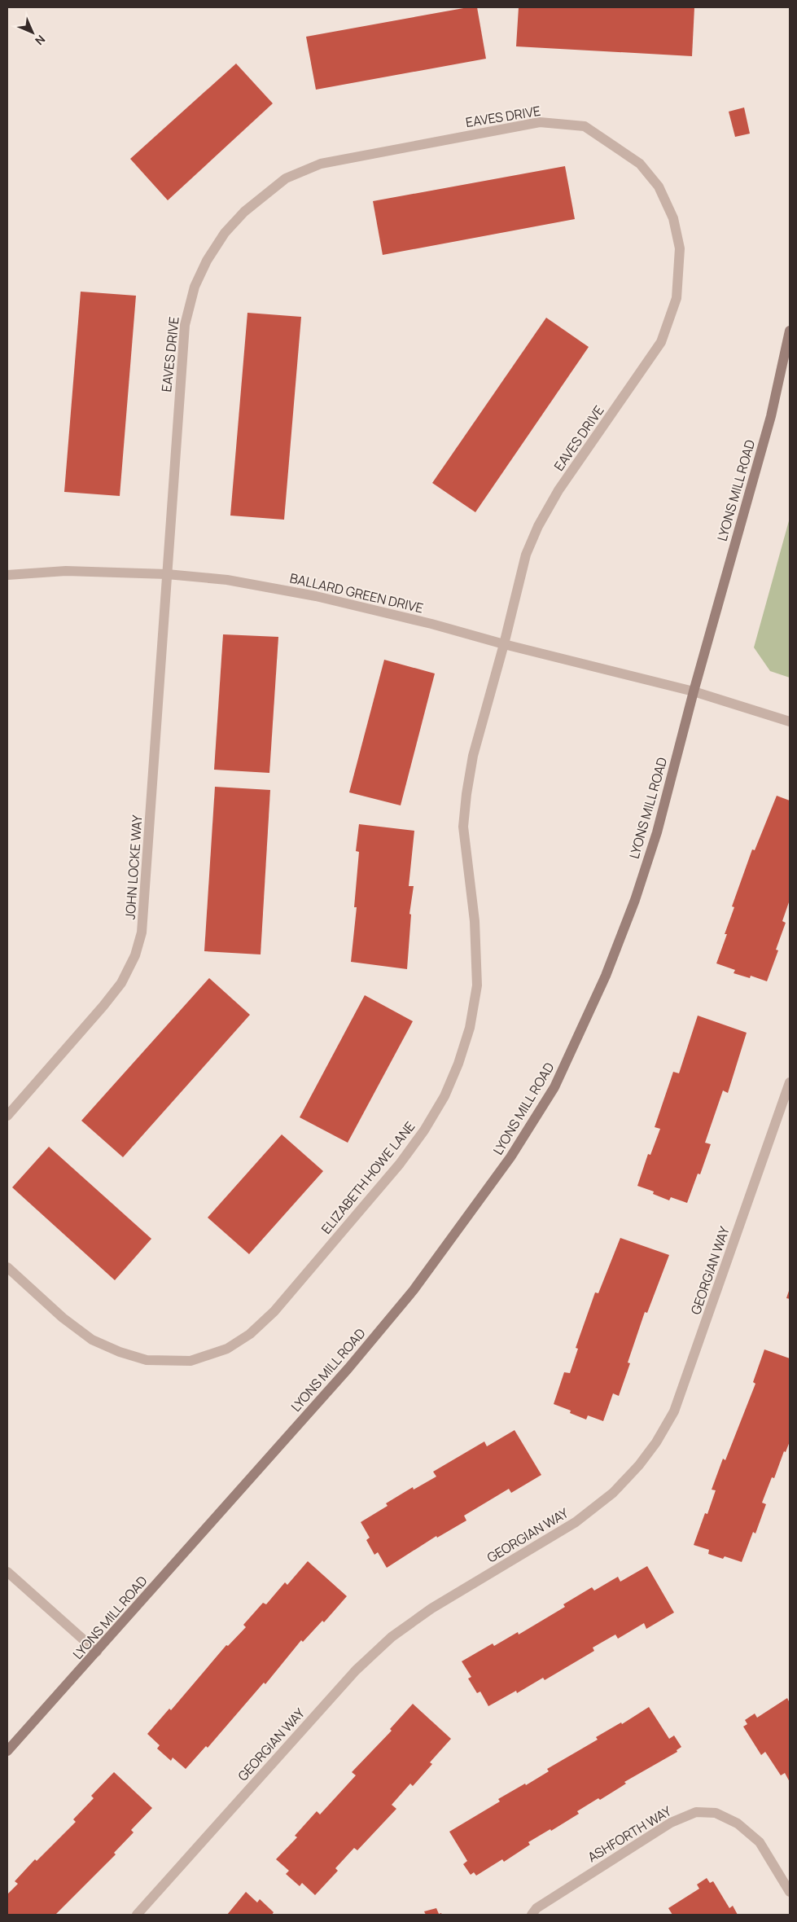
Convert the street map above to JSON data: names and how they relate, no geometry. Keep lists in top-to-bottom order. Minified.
{"streets":{"main road":["LYONS MILL ROAD"],"street":["EAVES DRIVE","BALLARD GREEN DRIVE","JOHN LOCKE WAY","ELIZABETH HOWE LANE","GEORGIAN WAY","ASHFORTH WAY"]},"crossings":[["EAVES DRIVE","BALLARD GREEN DRIVE"],["EAVES DRIVE","JOHN LOCKE WAY"],["EAVES DRIVE","ELIZABETH HOWE LANE"],["LYONS MILL ROAD","BALLARD GREEN DRIVE"],["BALLARD GREEN DRIVE","JOHN LOCKE WAY"],["BALLARD GREEN DRIVE","ELIZABETH HOWE LANE"]],"north":"bottom right"}
